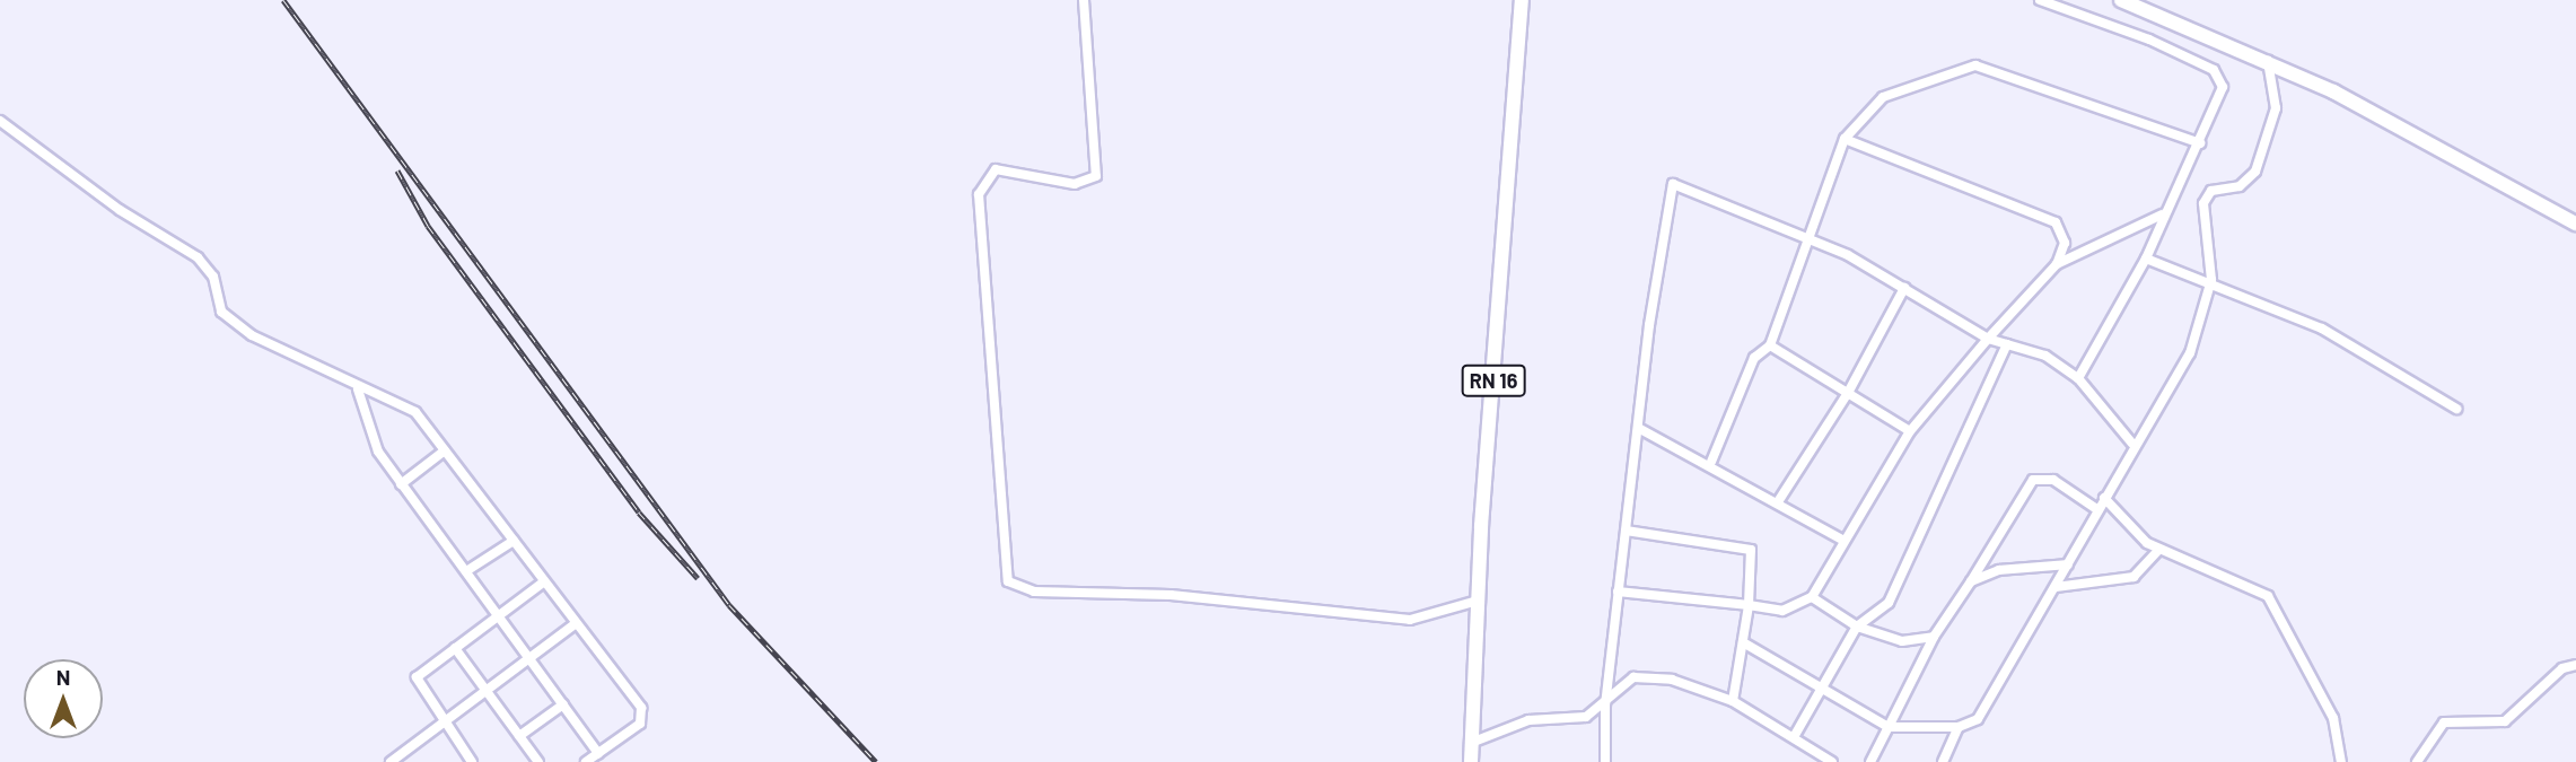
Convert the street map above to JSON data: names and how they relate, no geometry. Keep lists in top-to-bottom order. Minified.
{"streets":{"main road":["RN 16"]},"north":"top"}
